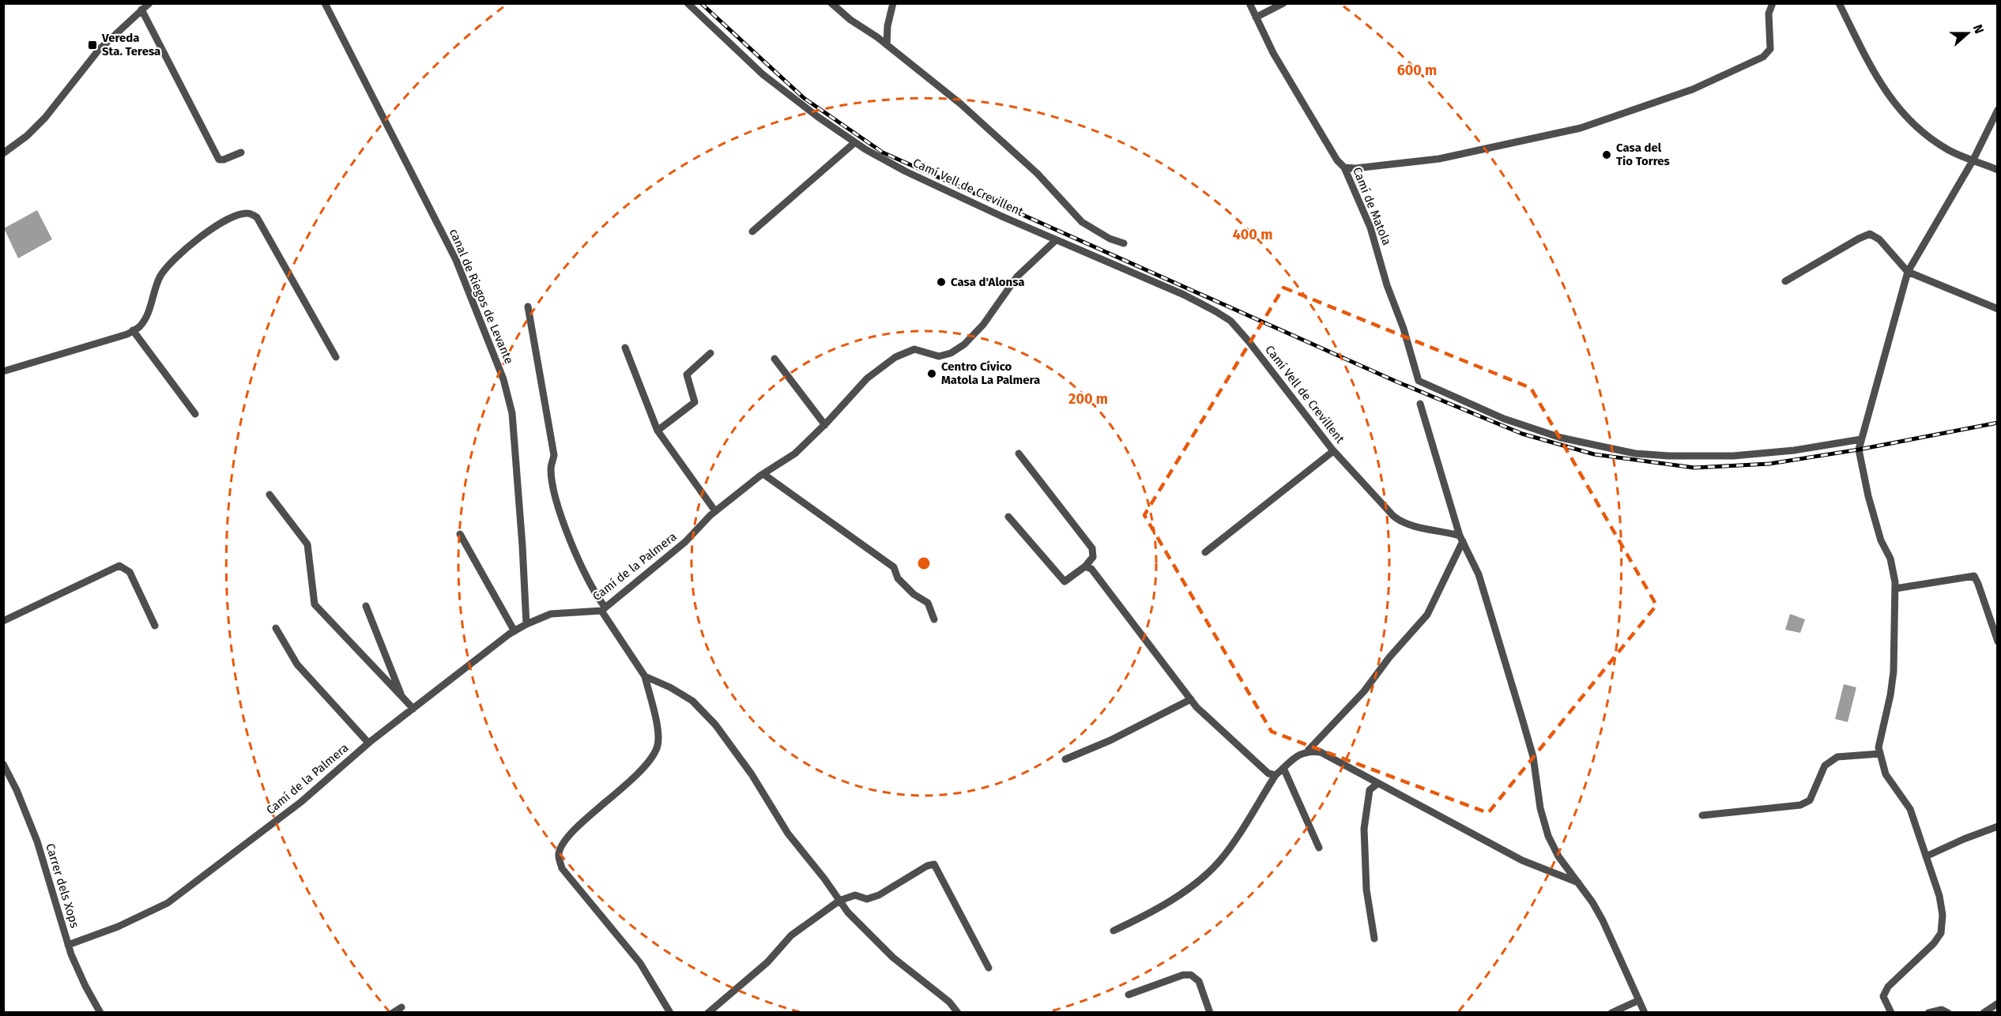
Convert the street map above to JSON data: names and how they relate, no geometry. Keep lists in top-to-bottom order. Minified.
{"streets":{"street":["Camí Vell de Crevillent","Camí de Matola","canal de Riegos de Levante","Camí de la Palmera","Carrer dels Xops"]},"crossings":[["Camí Vell de Crevillent","Camí de la Palmera"],["canal de Riegos de Levante","Camí de la Palmera"],["Camí de la Palmera","Carrer dels Xops"]],"places":{"transit":["Vereda Sta. Teresa"],"other":["Casa del Tio Torres","Casa d'Alonsa","Centro Cívico Matola La Palmera"]},"north":"right","rings":["600 m","400 m","200 m"]}
